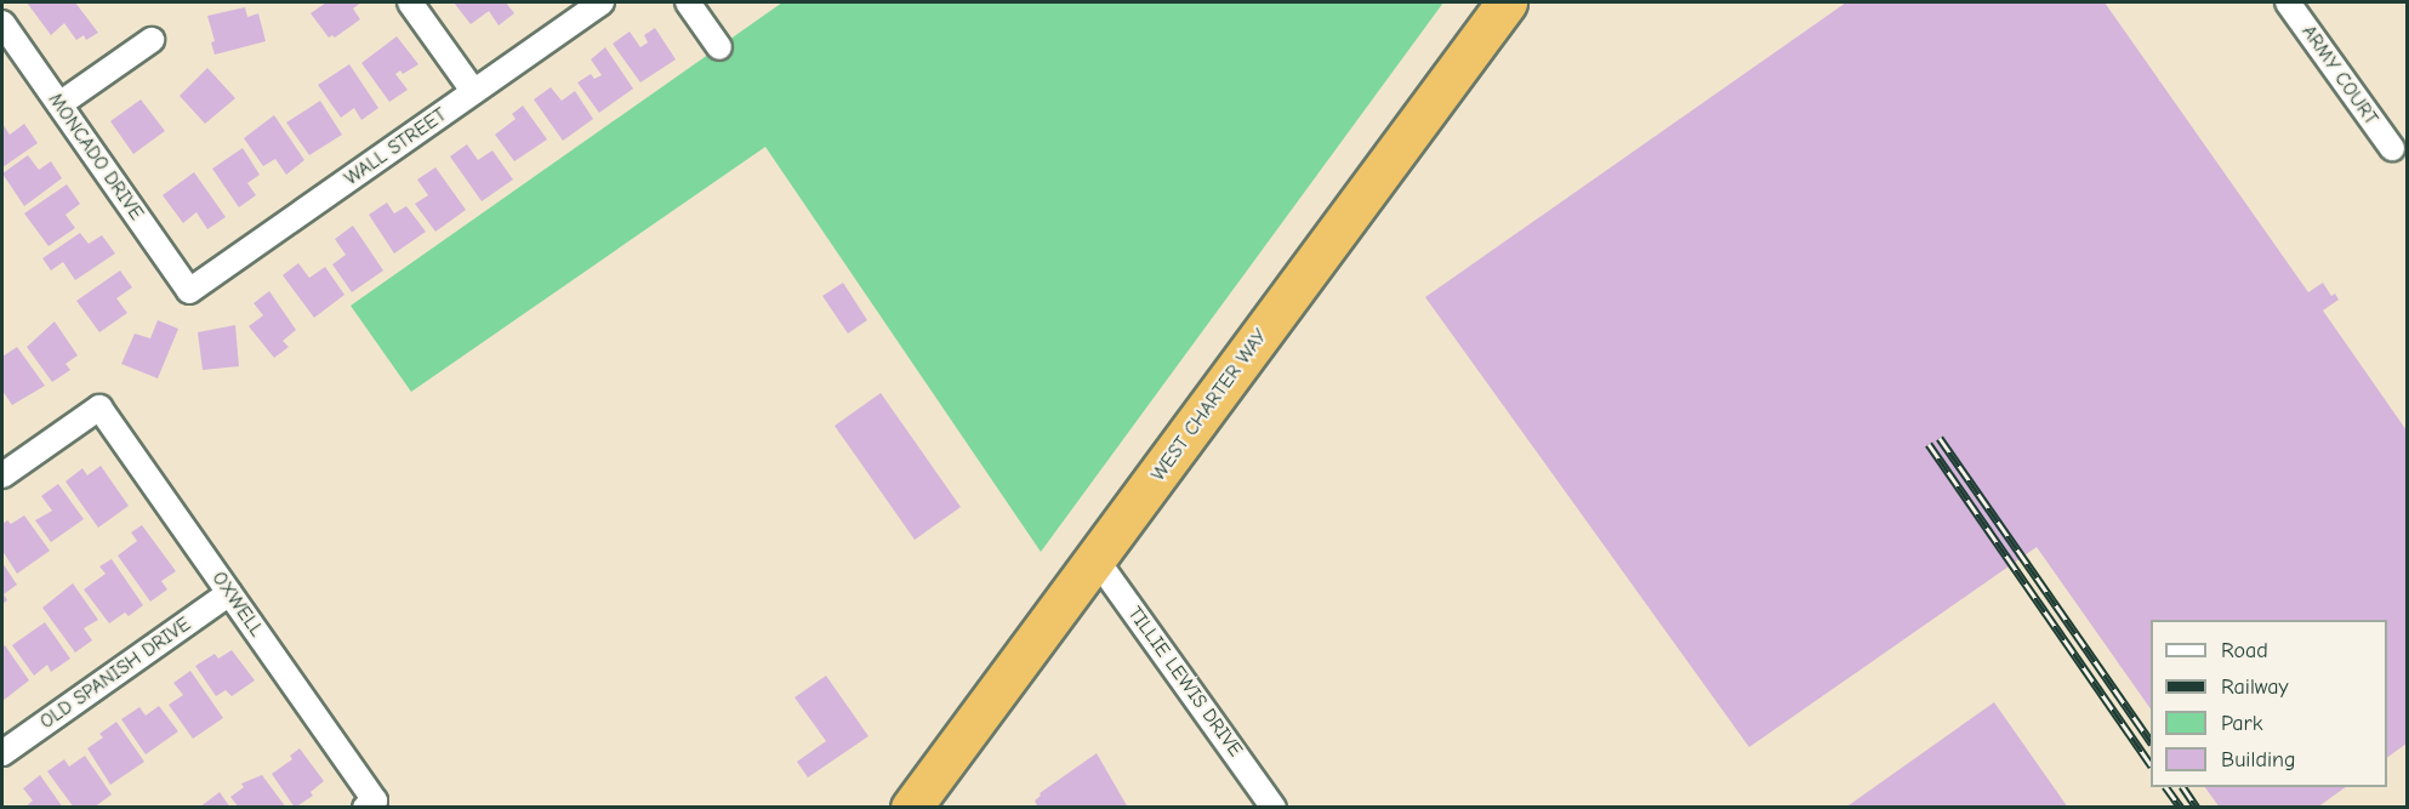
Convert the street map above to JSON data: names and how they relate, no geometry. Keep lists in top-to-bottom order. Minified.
{"streets":{"highway":["WEST CHARTER WAY"],"street":["ARMY COURT","WALL STREET","MONCADO DRIVE","OXWELL","OLD SPANISH DRIVE","TILLIE LEWIS DRIVE"]},"crossings":[["WALL STREET","MONCADO DRIVE"],["WEST CHARTER WAY","TILLIE LEWIS DRIVE"],["OXWELL","OLD SPANISH DRIVE"]],"legend":["Road","Railway","Park","Building"]}
